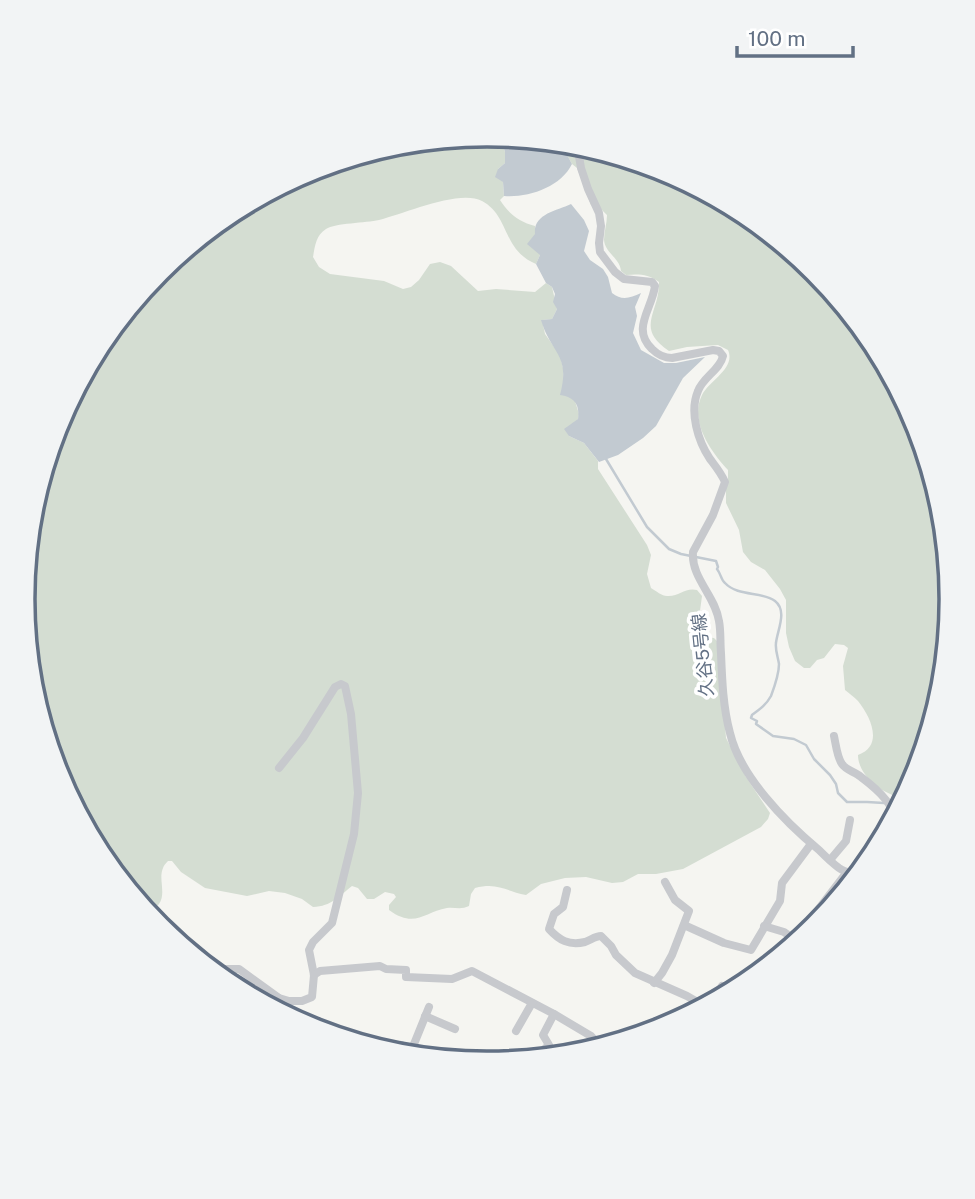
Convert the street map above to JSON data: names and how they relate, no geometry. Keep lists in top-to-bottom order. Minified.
{"streets":{"street":["久谷5号線"]},"scale_bar":"100 m"}
